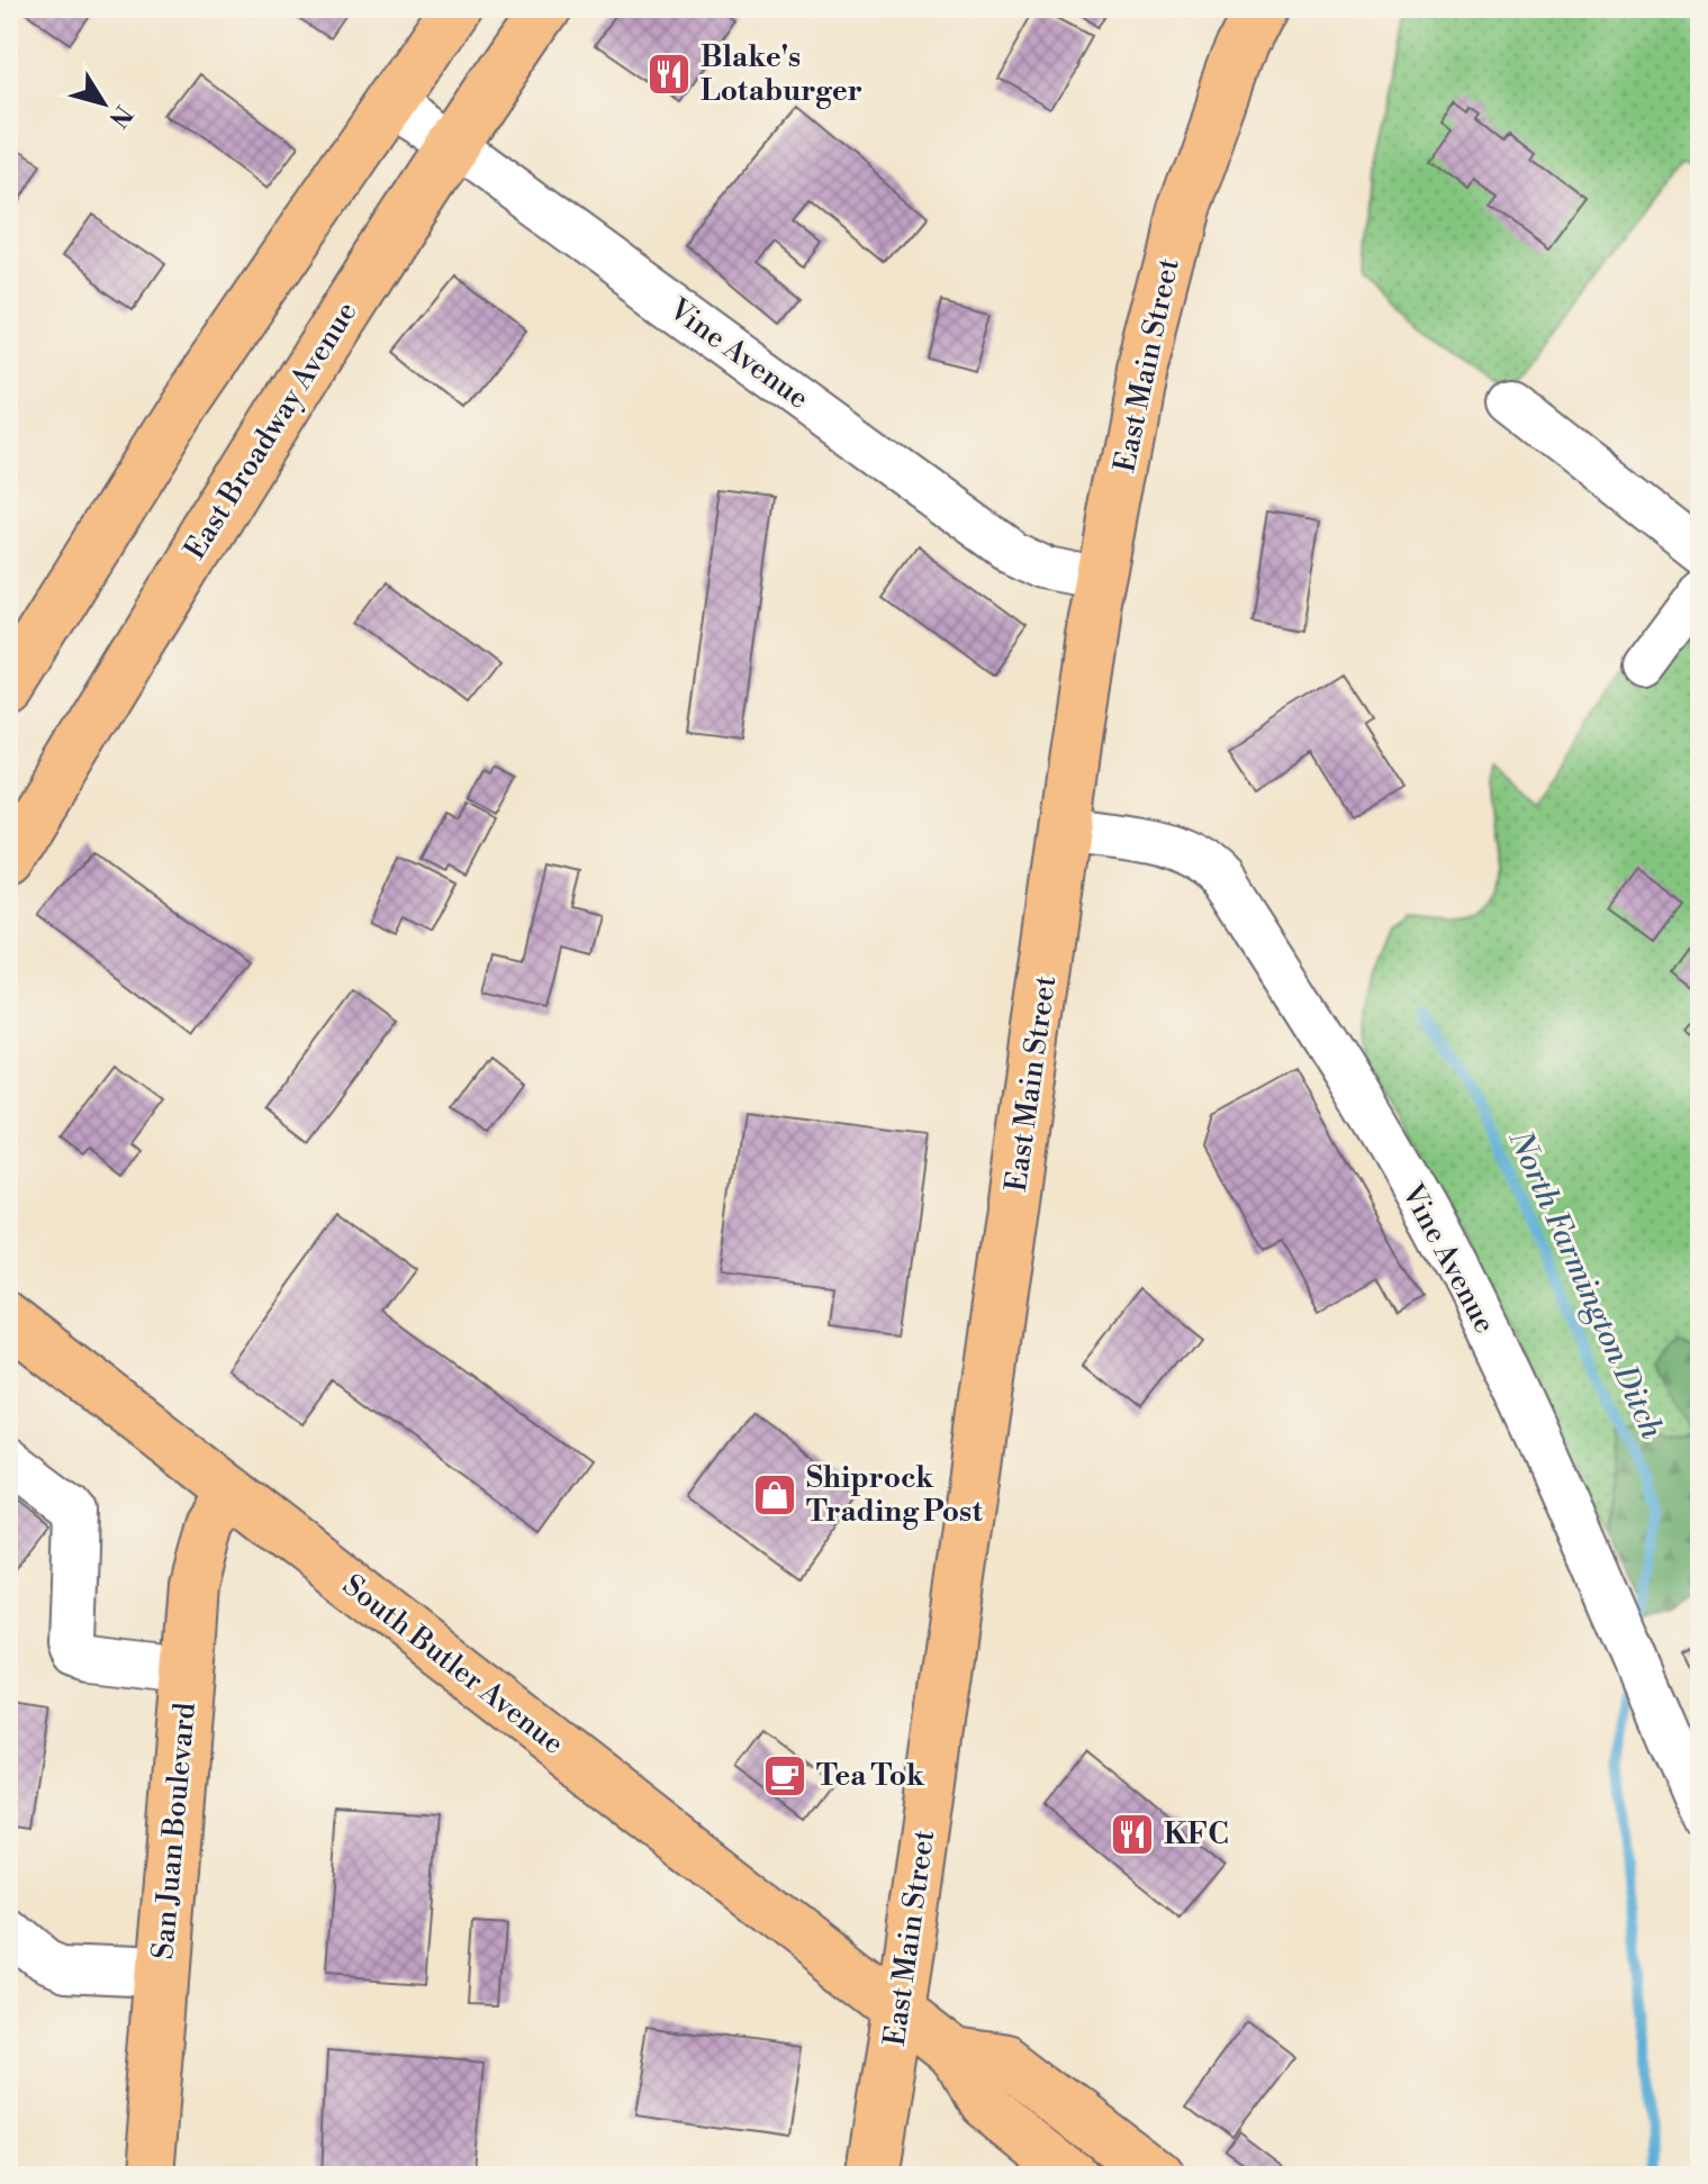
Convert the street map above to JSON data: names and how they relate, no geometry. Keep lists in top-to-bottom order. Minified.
{"streets":{"main road":["East Main Street","East Broadway Avenue","South Butler Avenue","San Juan Boulevard"],"street":["Vine Avenue"]},"crossings":[["Vine Avenue","East Main Street"],["Vine Avenue","East Broadway Avenue"],["East Main Street","South Butler Avenue"],["South Butler Avenue","San Juan Boulevard"]],"water":["North Farmington Ditch"],"places":{"restaurant":["Blake's Lotaburger","KFC"],"shop":["Shiprock Trading Post"],"cafe":["Tea Tok"]},"north":"bottom right"}
